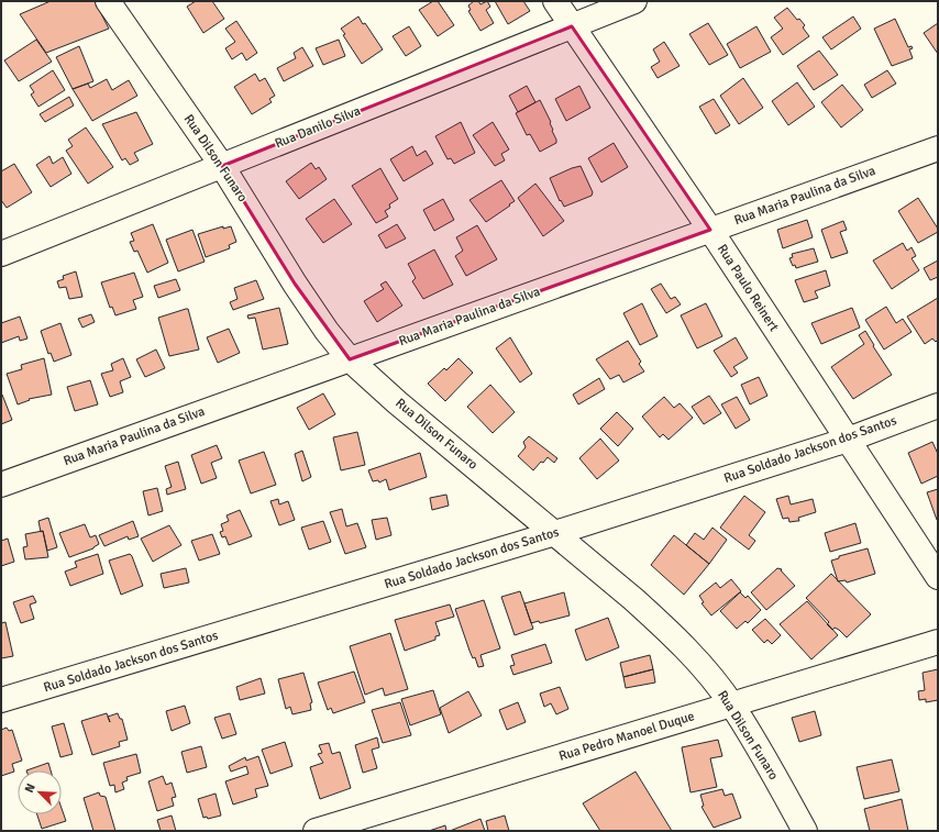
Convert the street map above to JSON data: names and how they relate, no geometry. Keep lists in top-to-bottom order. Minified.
{"streets":{"street":["Rua Danilo Silva","Rua Dilson Funaro","Rua Maria Paulina da Silva","Rua Paulo Reinert","Rua Soldado Jackson dos Santos","Rua Pedro Manoel Duque"]},"crossings":[["Rua Danilo Silva","Rua Dilson Funaro"],["Rua Danilo Silva","Rua Paulo Reinert"],["Rua Dilson Funaro","Rua Maria Paulina da Silva"],["Rua Dilson Funaro","Rua Soldado Jackson dos Santos"],["Rua Dilson Funaro","Rua Pedro Manoel Duque"],["Rua Maria Paulina da Silva","Rua Paulo Reinert"],["Rua Paulo Reinert","Rua Soldado Jackson dos Santos"]],"north":"top left"}
